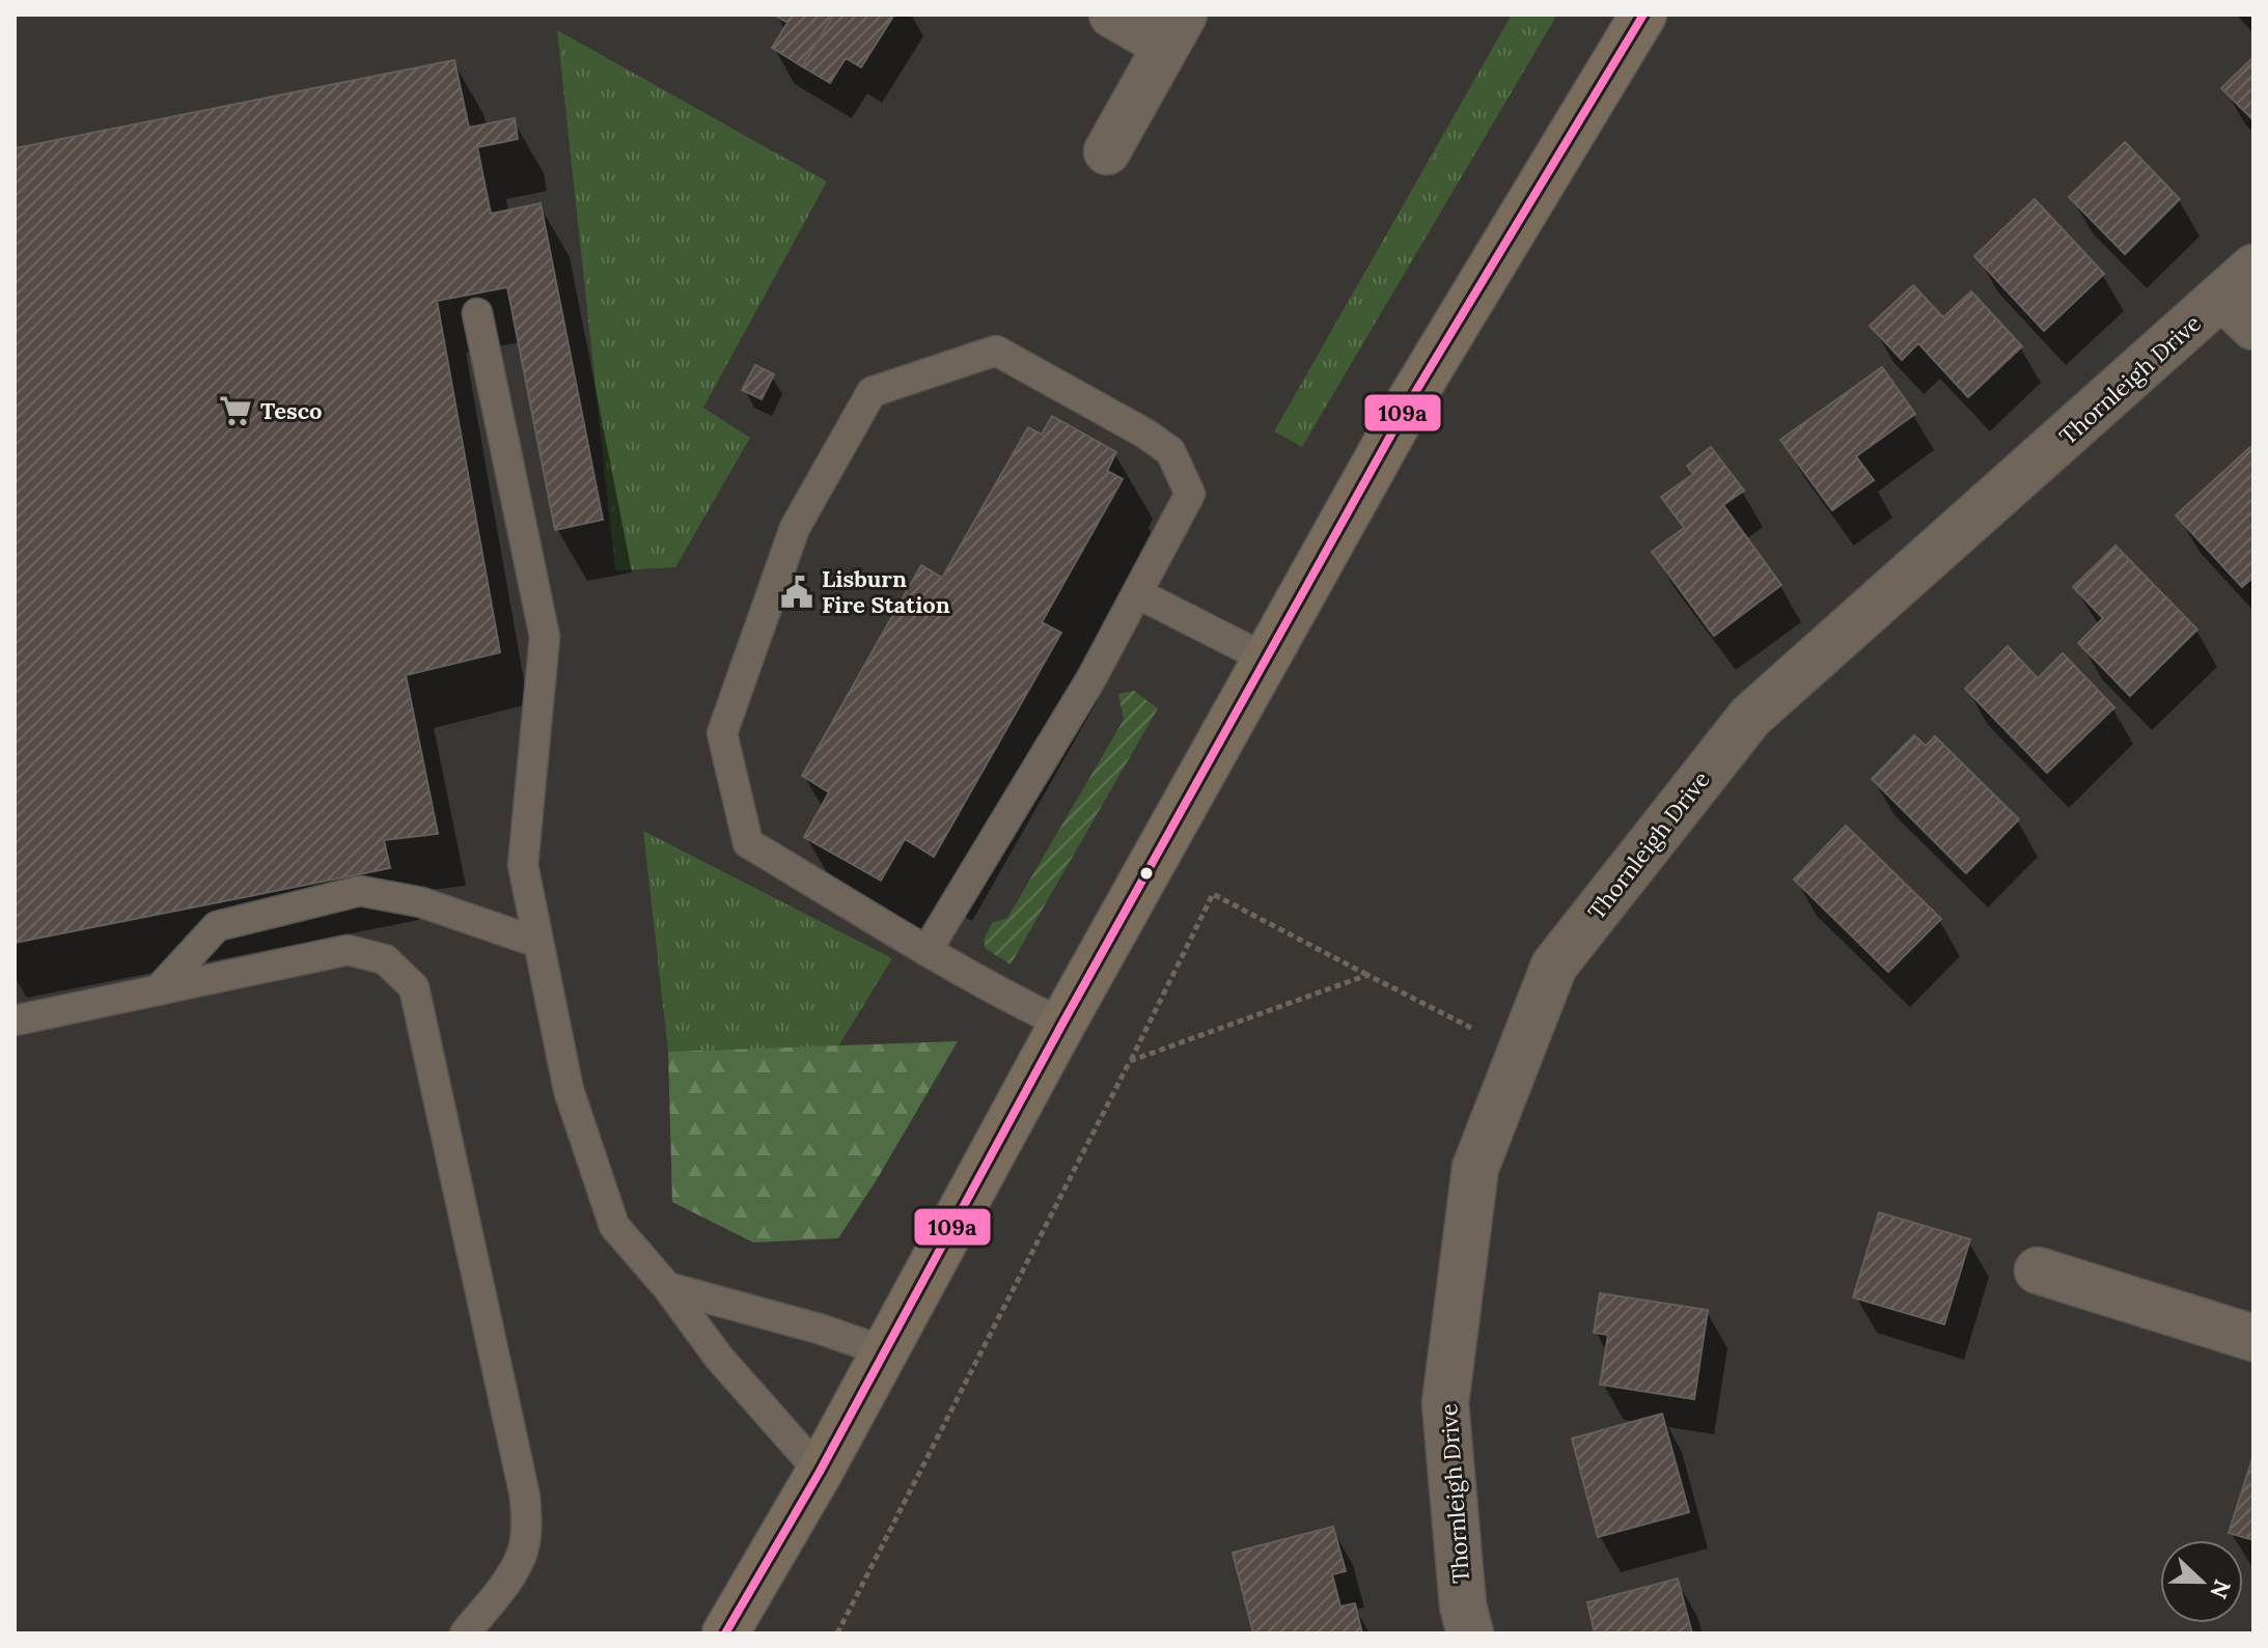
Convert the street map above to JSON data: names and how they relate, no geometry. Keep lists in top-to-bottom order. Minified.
{"streets":{"street":["Thornleigh Drive"]},"places":{"supermarket":["Tesco"],"public building":["Lisburn Fire Station"]},"lines":["transit line 109a"],"north":"right"}
